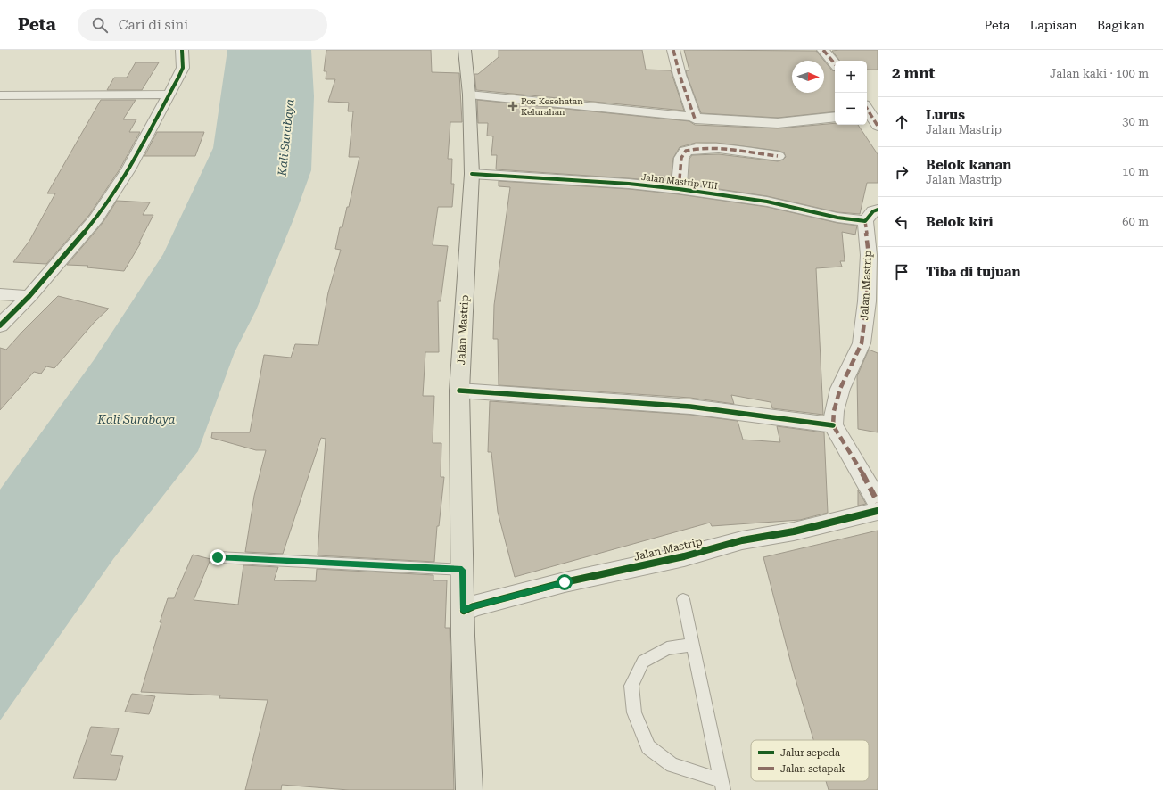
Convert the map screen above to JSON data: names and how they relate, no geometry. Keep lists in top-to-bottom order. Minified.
{"streets":{"main road":["Jalan Mastrip"],"street":["Jalan Mastrip VIII"]},"crossings":[["Jalan Mastrip VIII","Jalan Mastrip"]],"water":["Kali Surabaya"],"places":{"health":["Pos Kesehatan Kelurahan"]},"legend":["Jalur sepeda","Jalan setapak"],"north":"right","page":{"header":"Peta","search":"Cari di sini","nav":["Peta","Lapisan","Bagikan"],"heading":["2 mnt","Jalan kaki · 100 m"],"map_buttons":["+","−"],"list":[["Lurus","Jalan Mastrip","30 m"],["Belok kanan","Jalan Mastrip","10 m"],["Belok kiri","60 m"],"Tiba di tujuan"]}}
